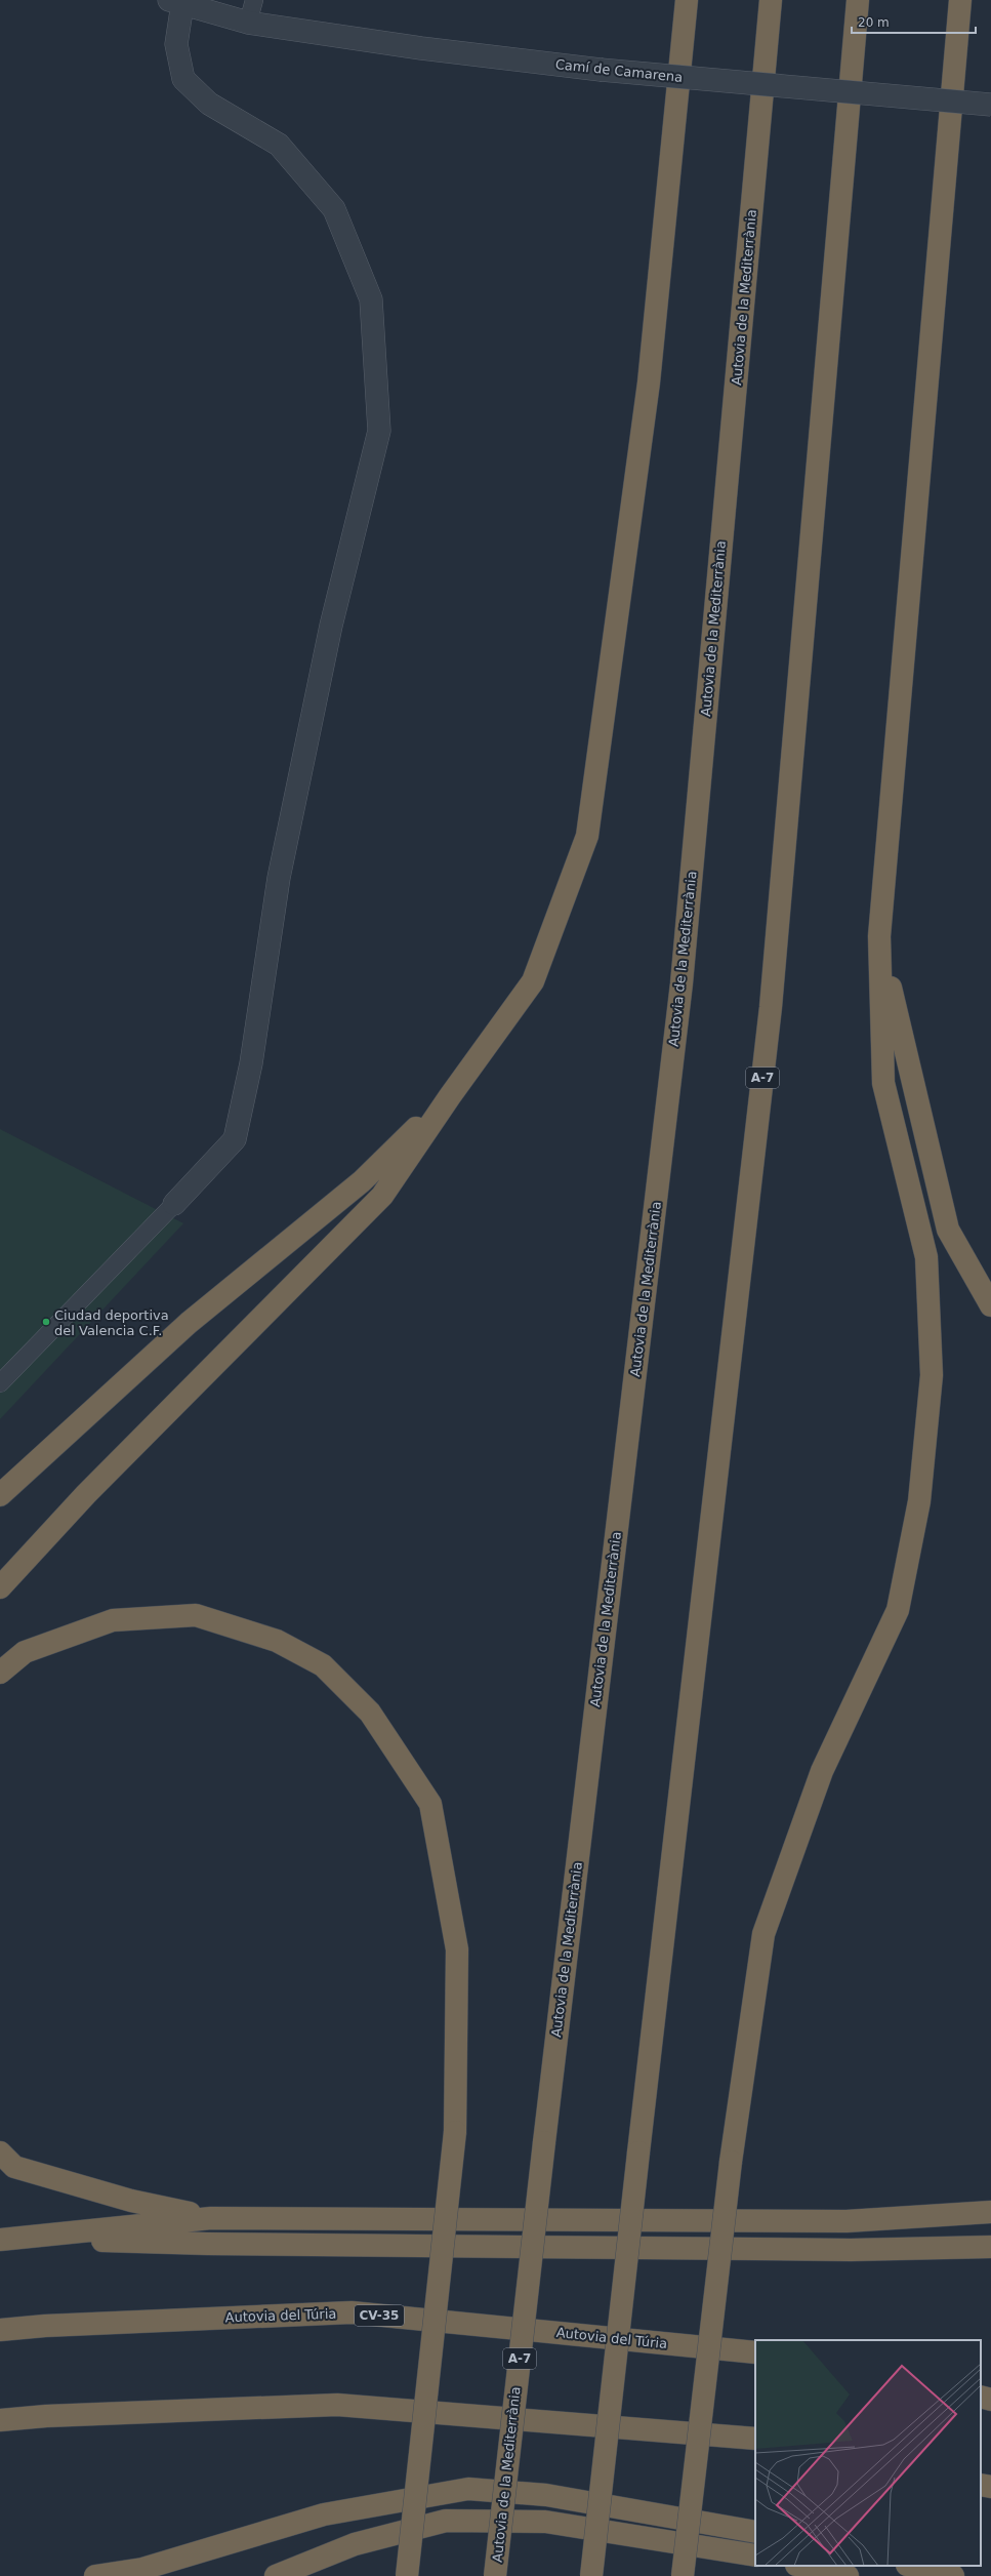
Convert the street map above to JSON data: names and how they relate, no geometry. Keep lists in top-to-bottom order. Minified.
{"streets":{"highway":["Autovia de la Mediterrània","A-7","Autovia del Túria","CV-35"],"street":["Camí de Camarena"]},"places":["Ciudad deportiva del Valencia C.F."],"scale_bar":"20 m"}
